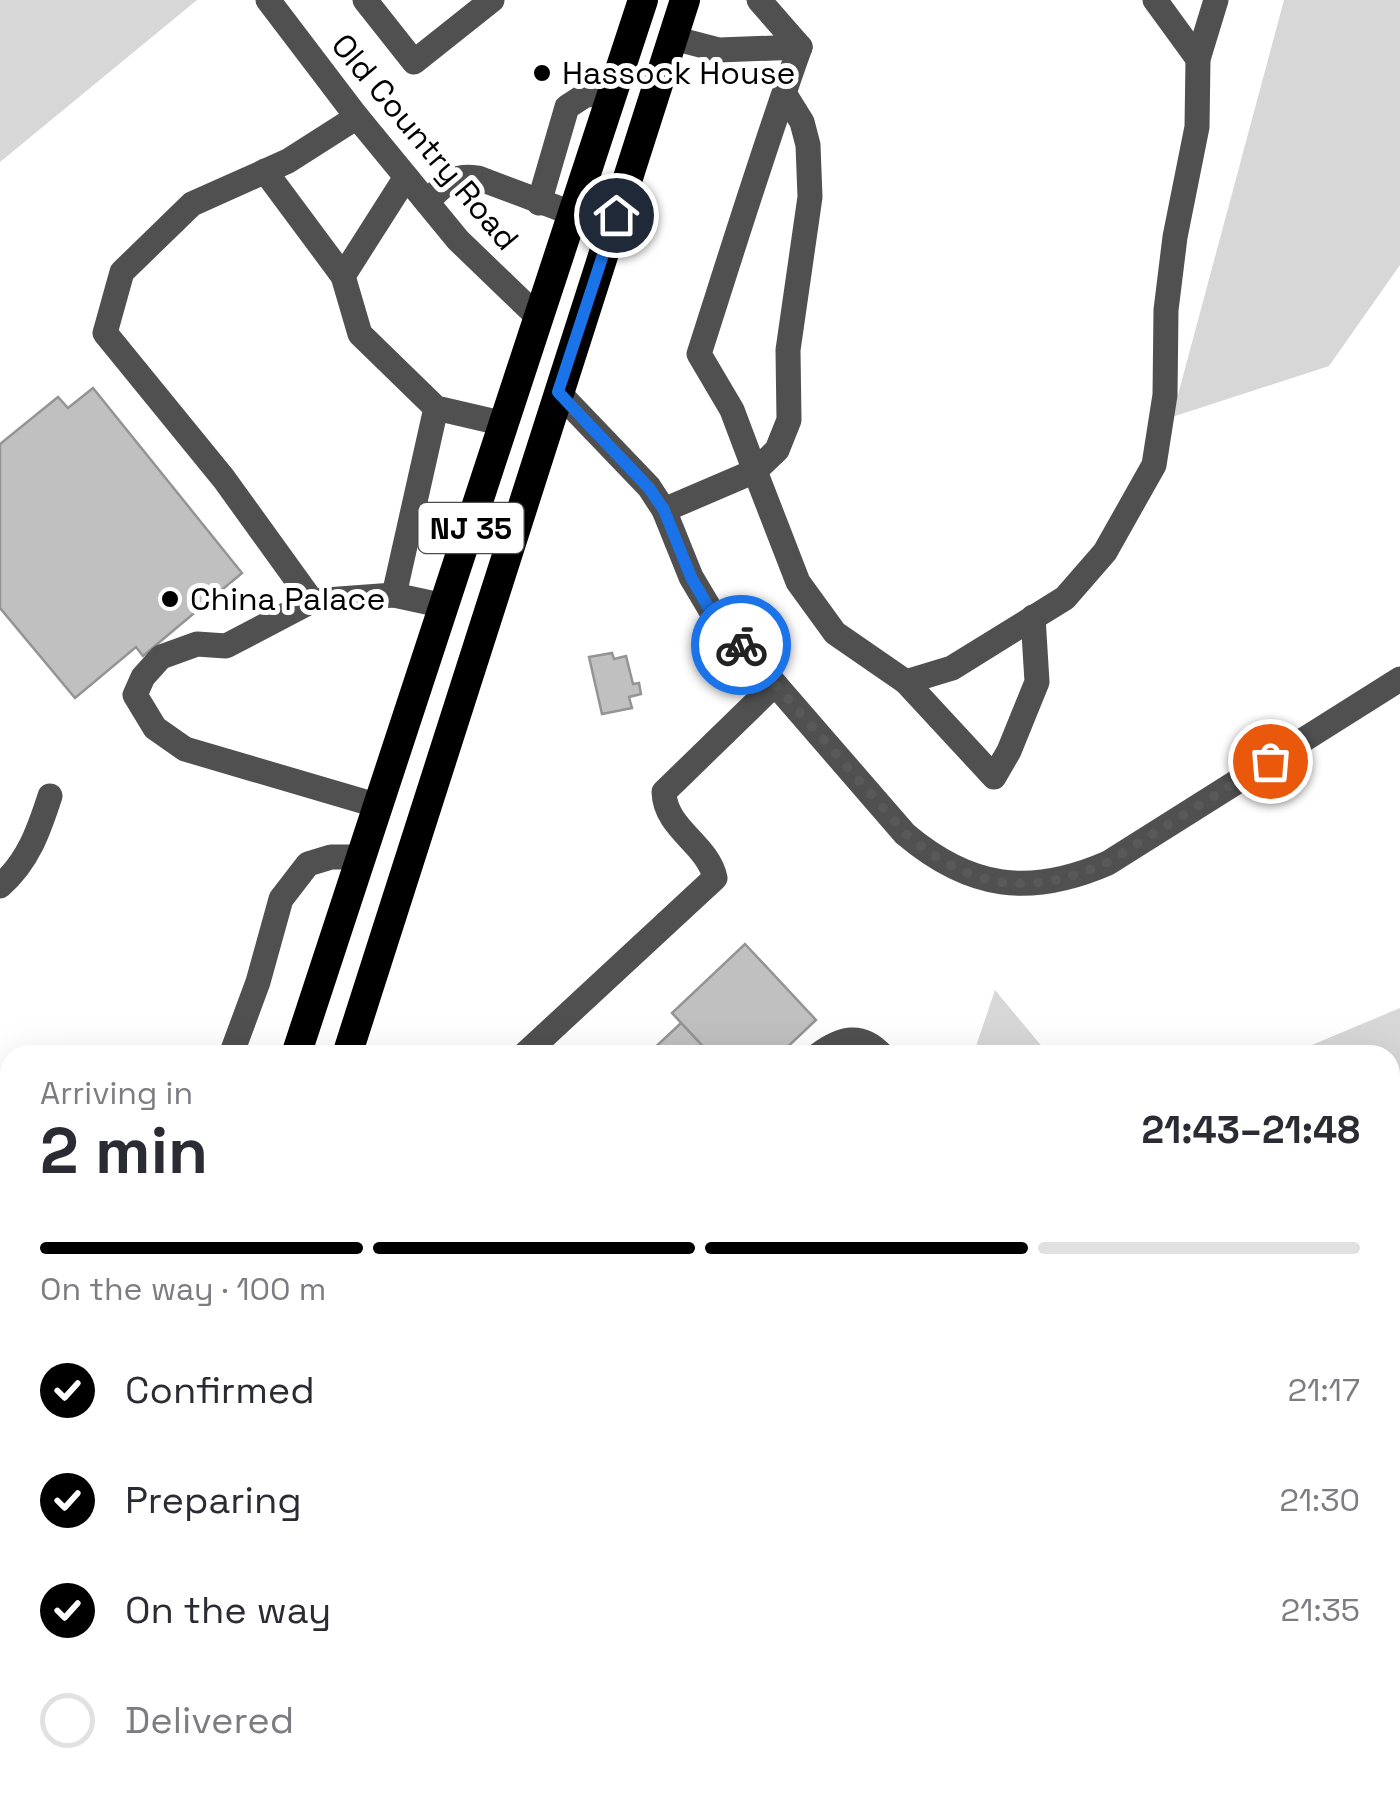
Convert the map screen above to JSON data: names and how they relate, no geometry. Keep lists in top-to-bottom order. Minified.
{"streets":{"highway":["NJ 35"],"street":["Old Country Road"]},"crossings":[["Old Country Road","NJ 35"]],"places":["Hassock House","China Palace"],"page":{"heading":["2 min","Arriving in","21:43–21:48"],"bar":"On the way · 100 m","list":[["Confirmed","21:17"],["Preparing","21:30"],["On the way","21:35"],"Delivered"]}}
